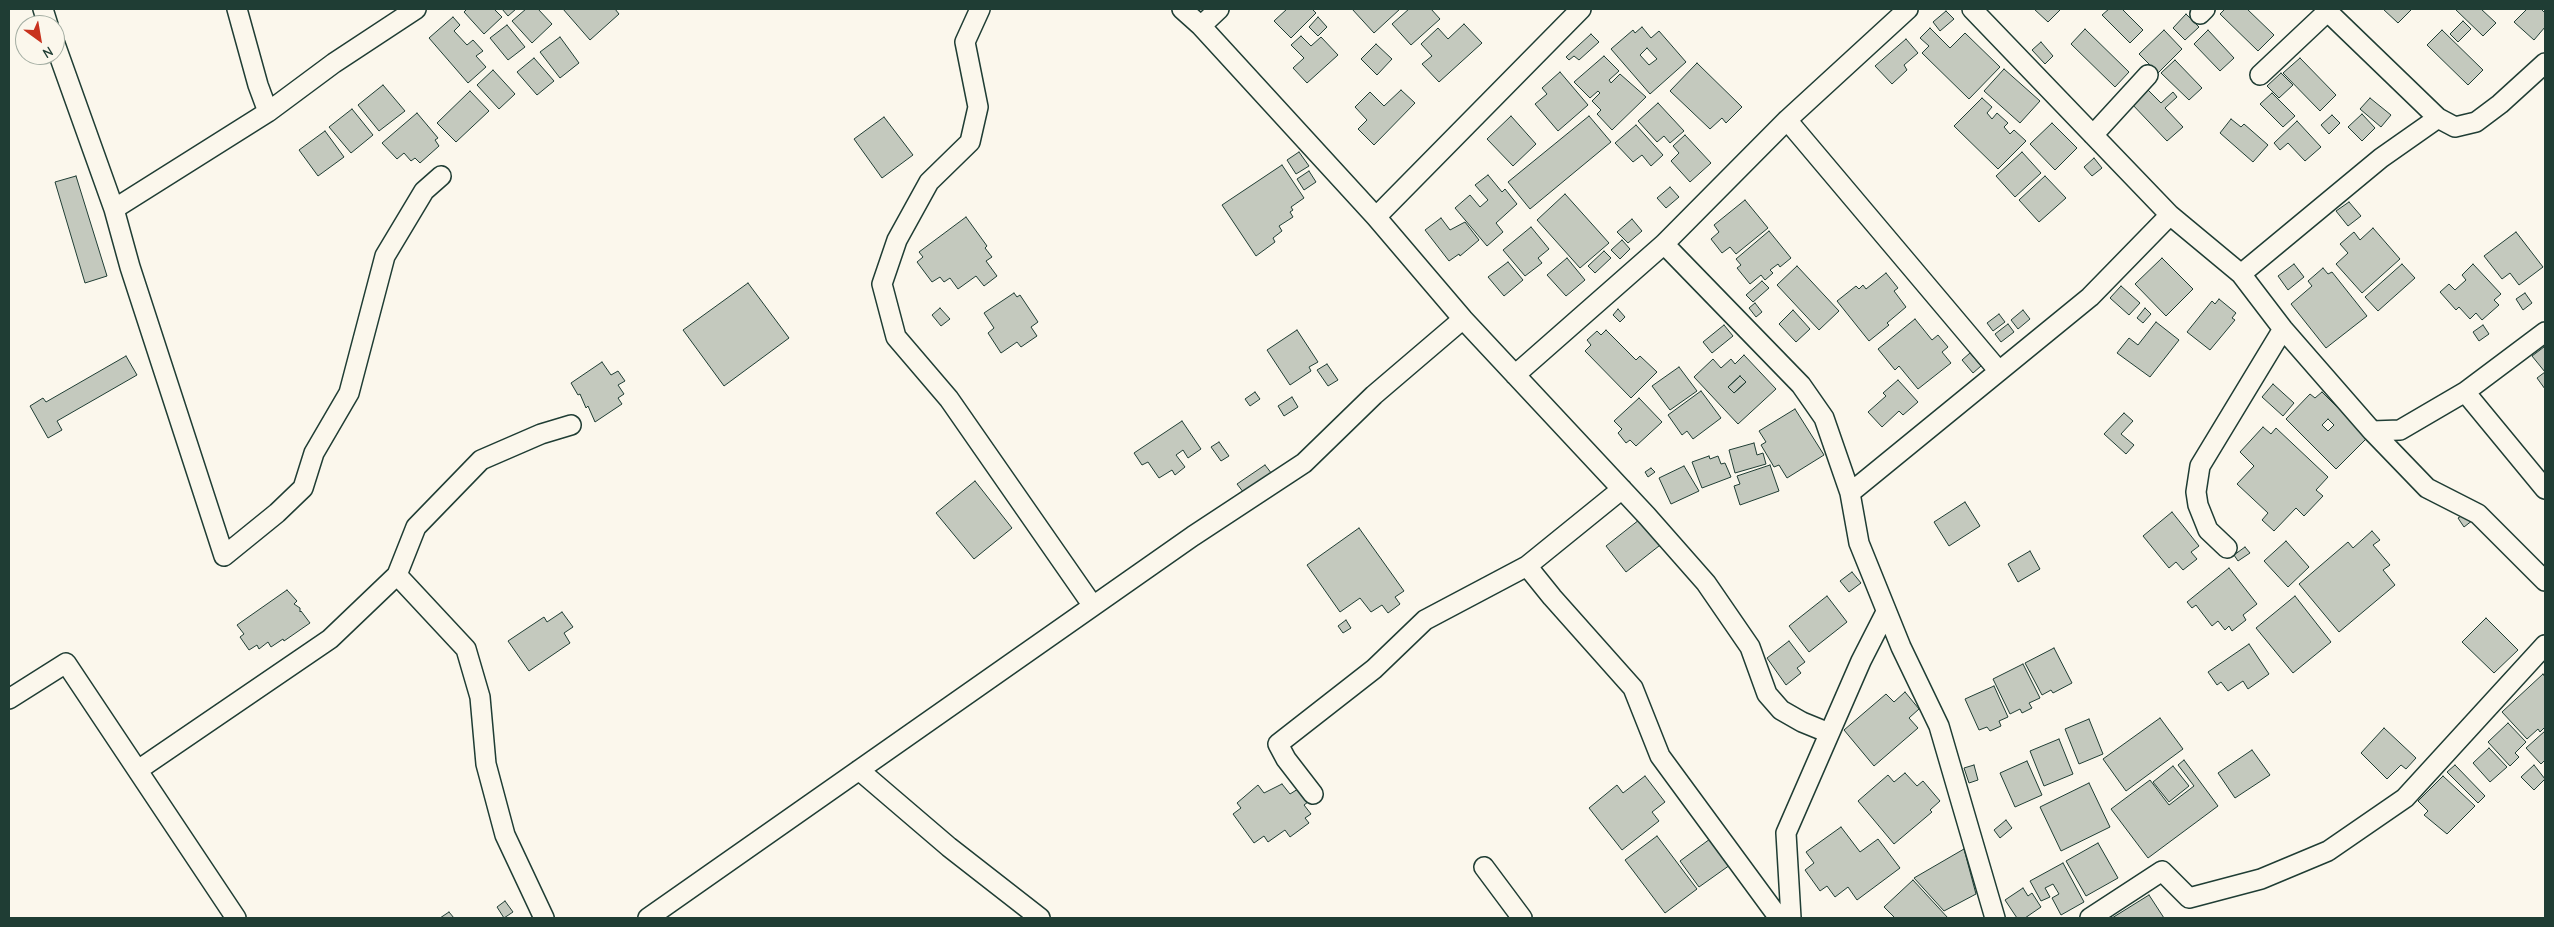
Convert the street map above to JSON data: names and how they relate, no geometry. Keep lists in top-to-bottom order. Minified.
{"north":"bottom right"}
